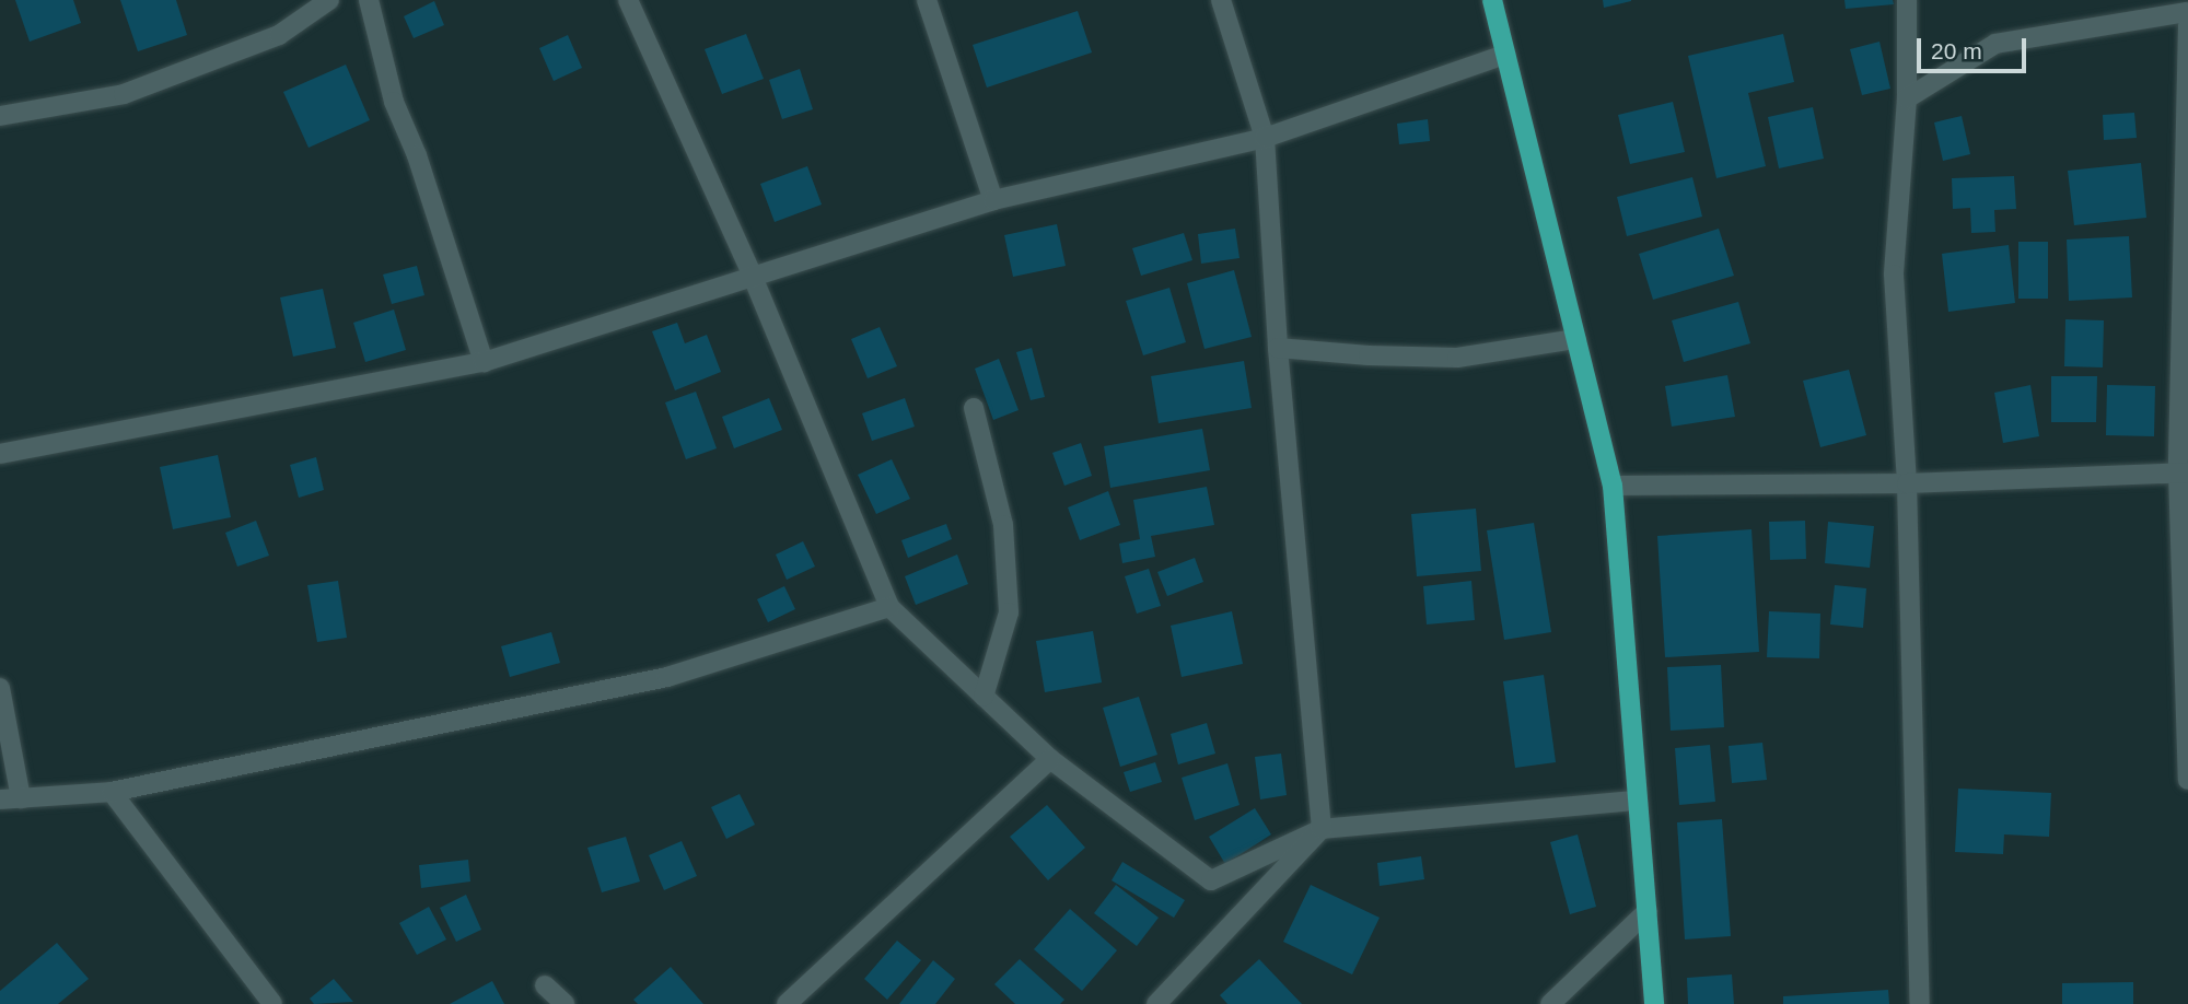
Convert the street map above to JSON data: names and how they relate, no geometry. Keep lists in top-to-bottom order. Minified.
{"scale_bar":"20 m"}
